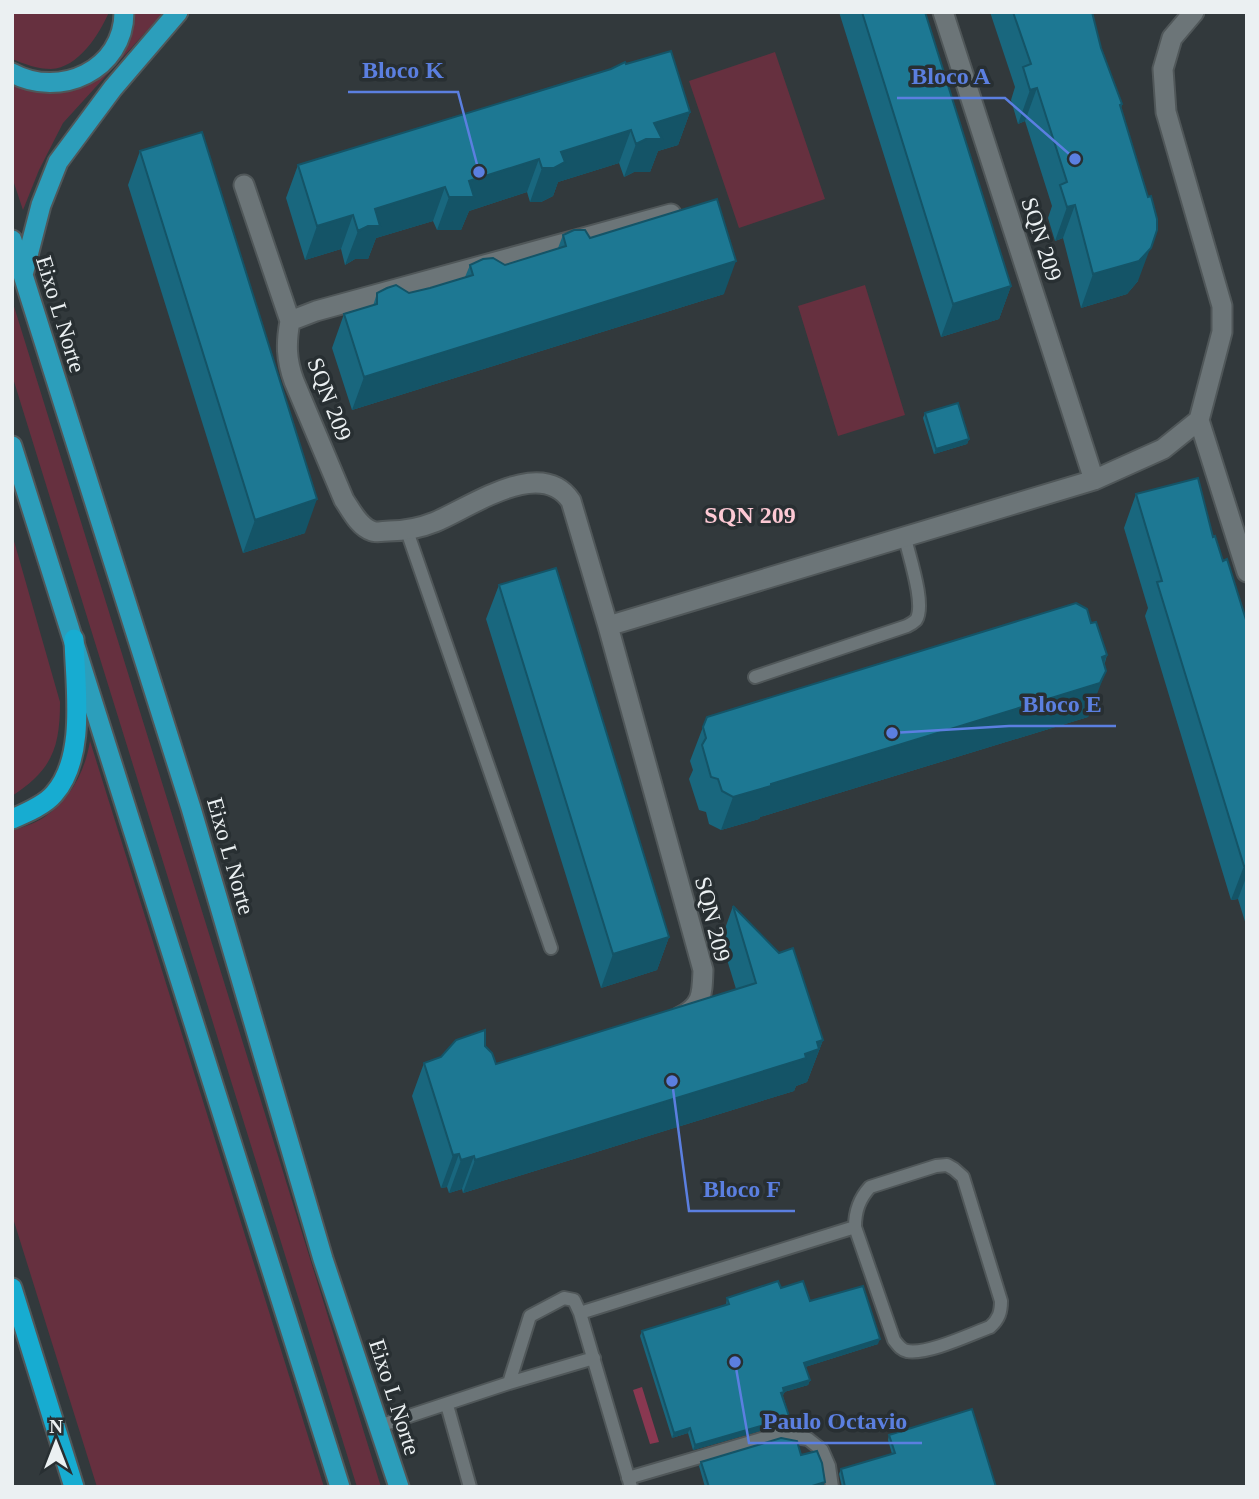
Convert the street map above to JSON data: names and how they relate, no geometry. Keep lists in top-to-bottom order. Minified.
{"streets":{"main road":["Eixo L Norte"],"street":["SQN 209"]},"districts":["SQN 209"],"places":["Bloco A","Bloco K","Bloco E","Bloco F","Paulo Octavio"],"north":"top"}
